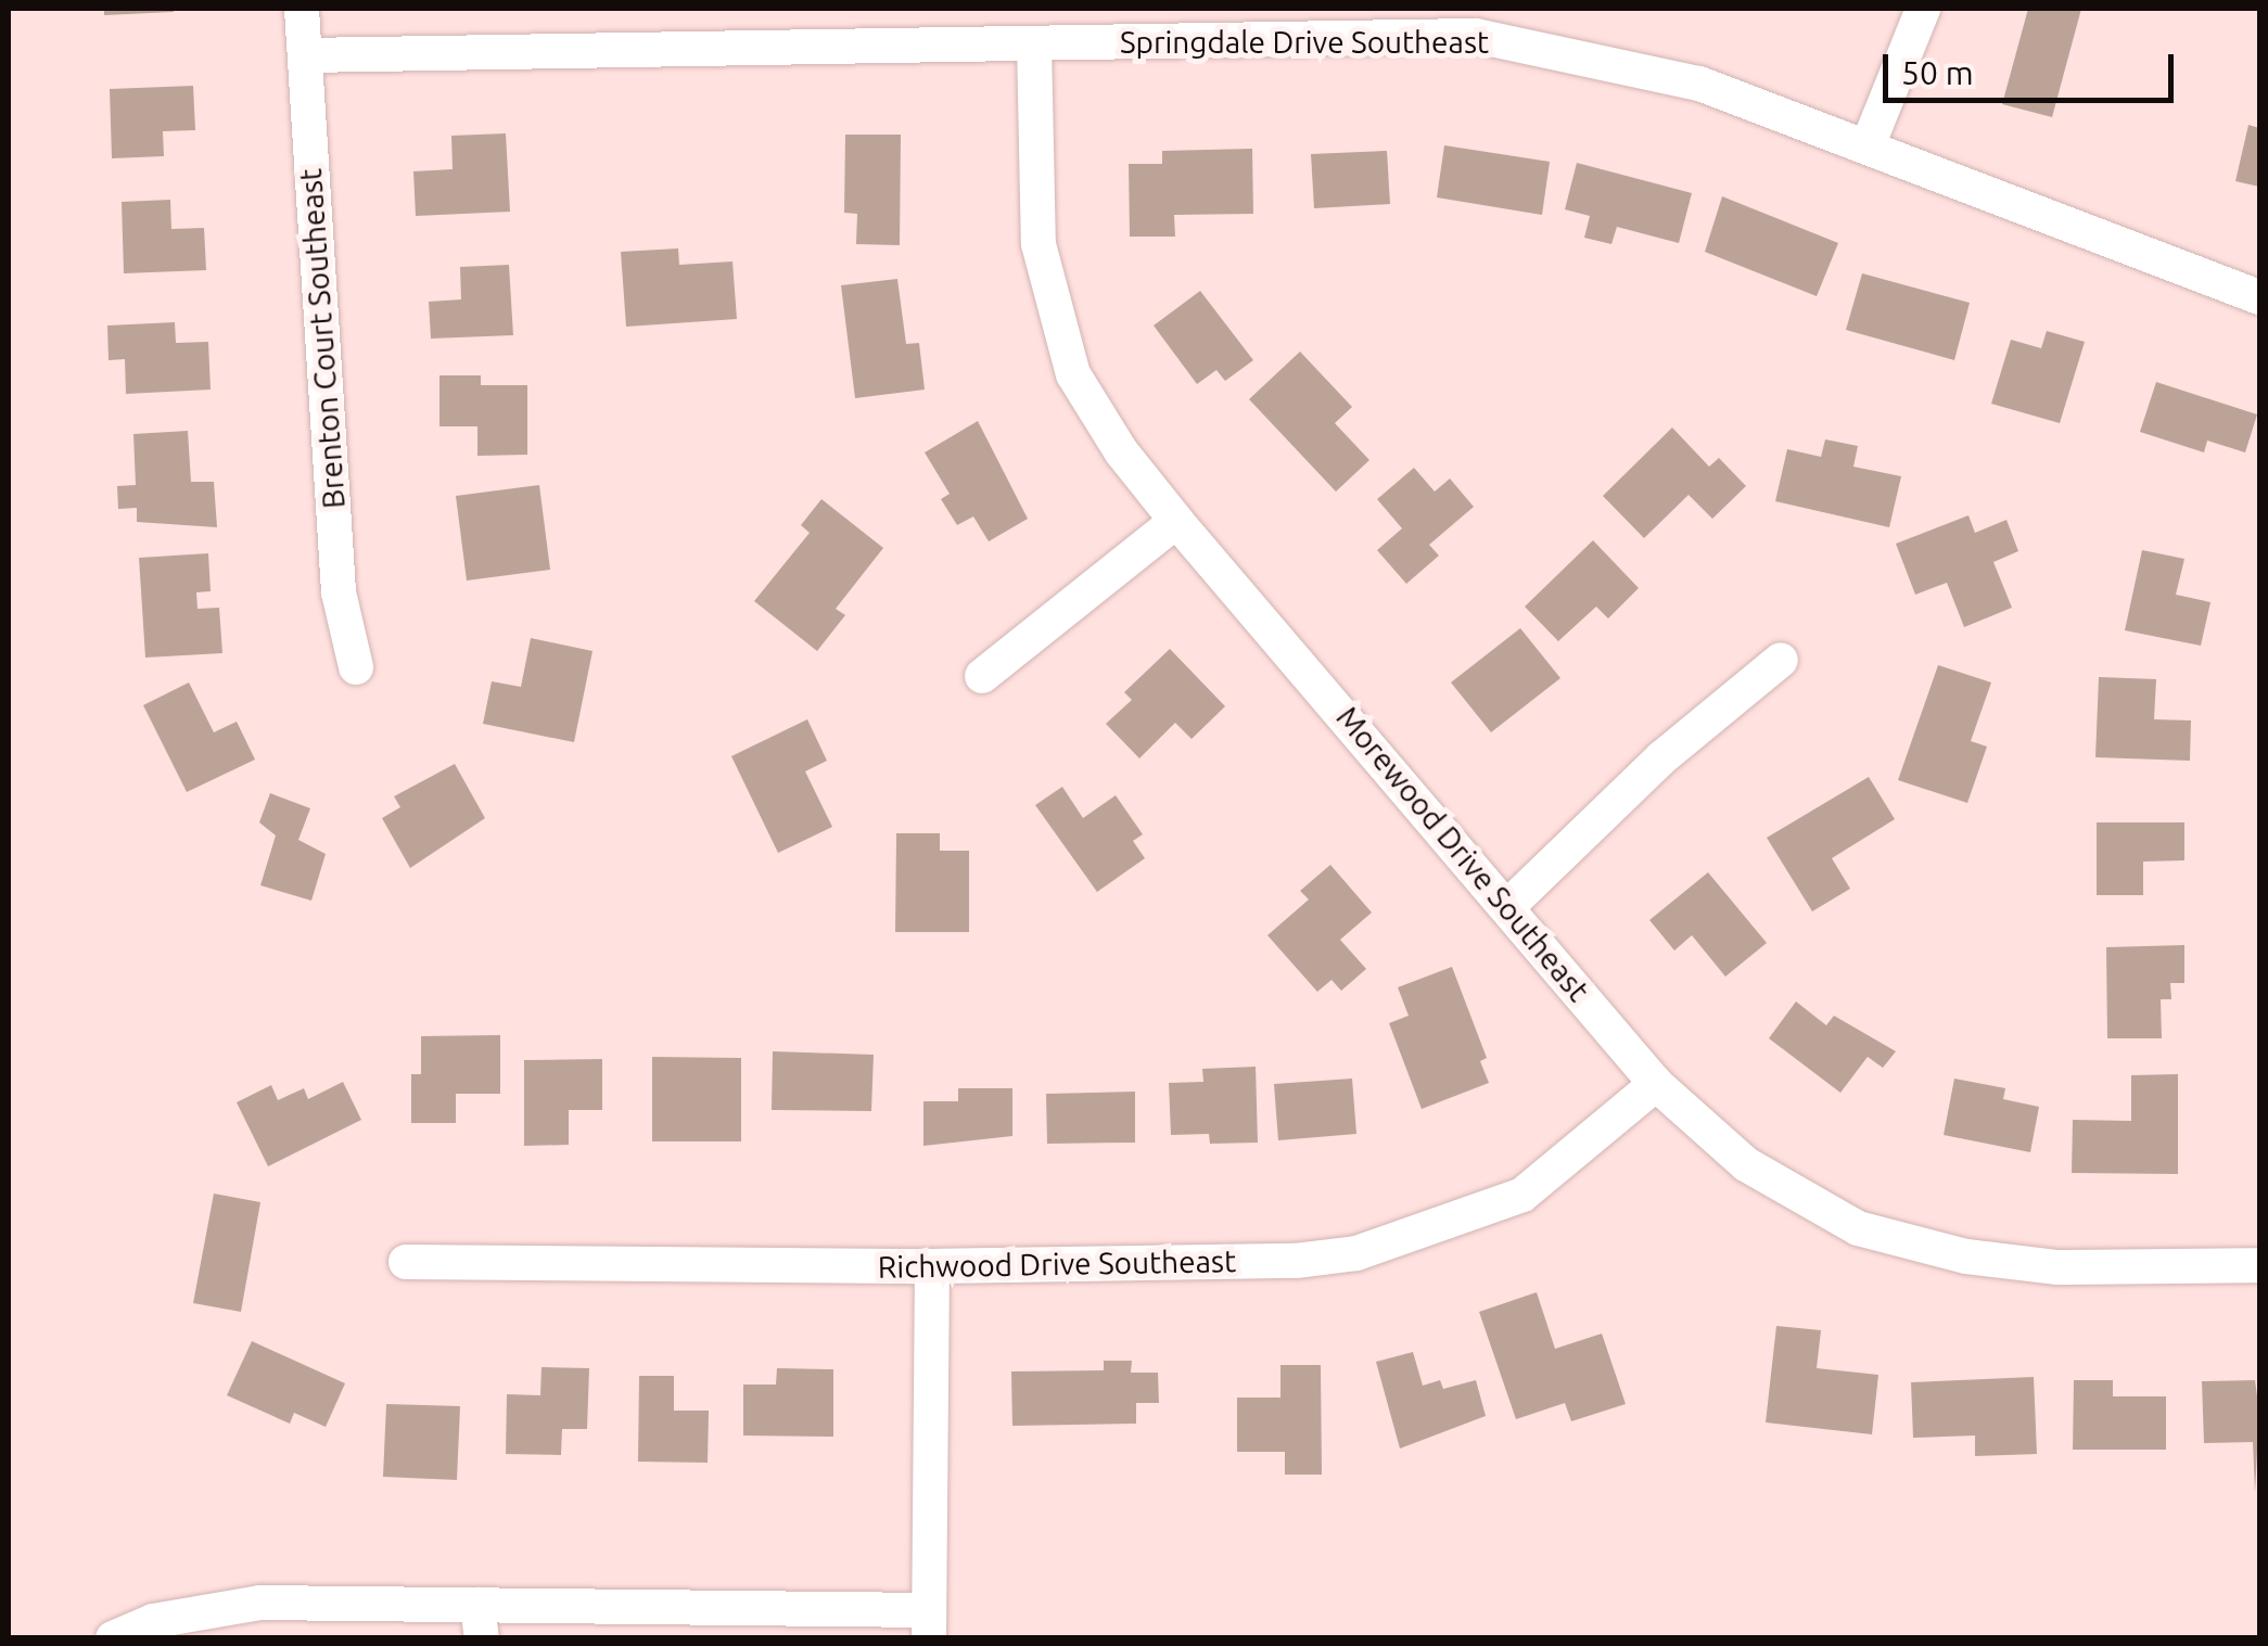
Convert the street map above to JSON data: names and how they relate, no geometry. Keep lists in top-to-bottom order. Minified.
{"streets":{"street":["Springdale Drive Southeast","Brenton Court Southeast","Morewood Drive Southeast","Richwood Drive Southeast"]},"crossings":[["Springdale Drive Southeast","Brenton Court Southeast"],["Springdale Drive Southeast","Morewood Drive Southeast"],["Morewood Drive Southeast","Richwood Drive Southeast"]],"scale_bar":"50 m"}
